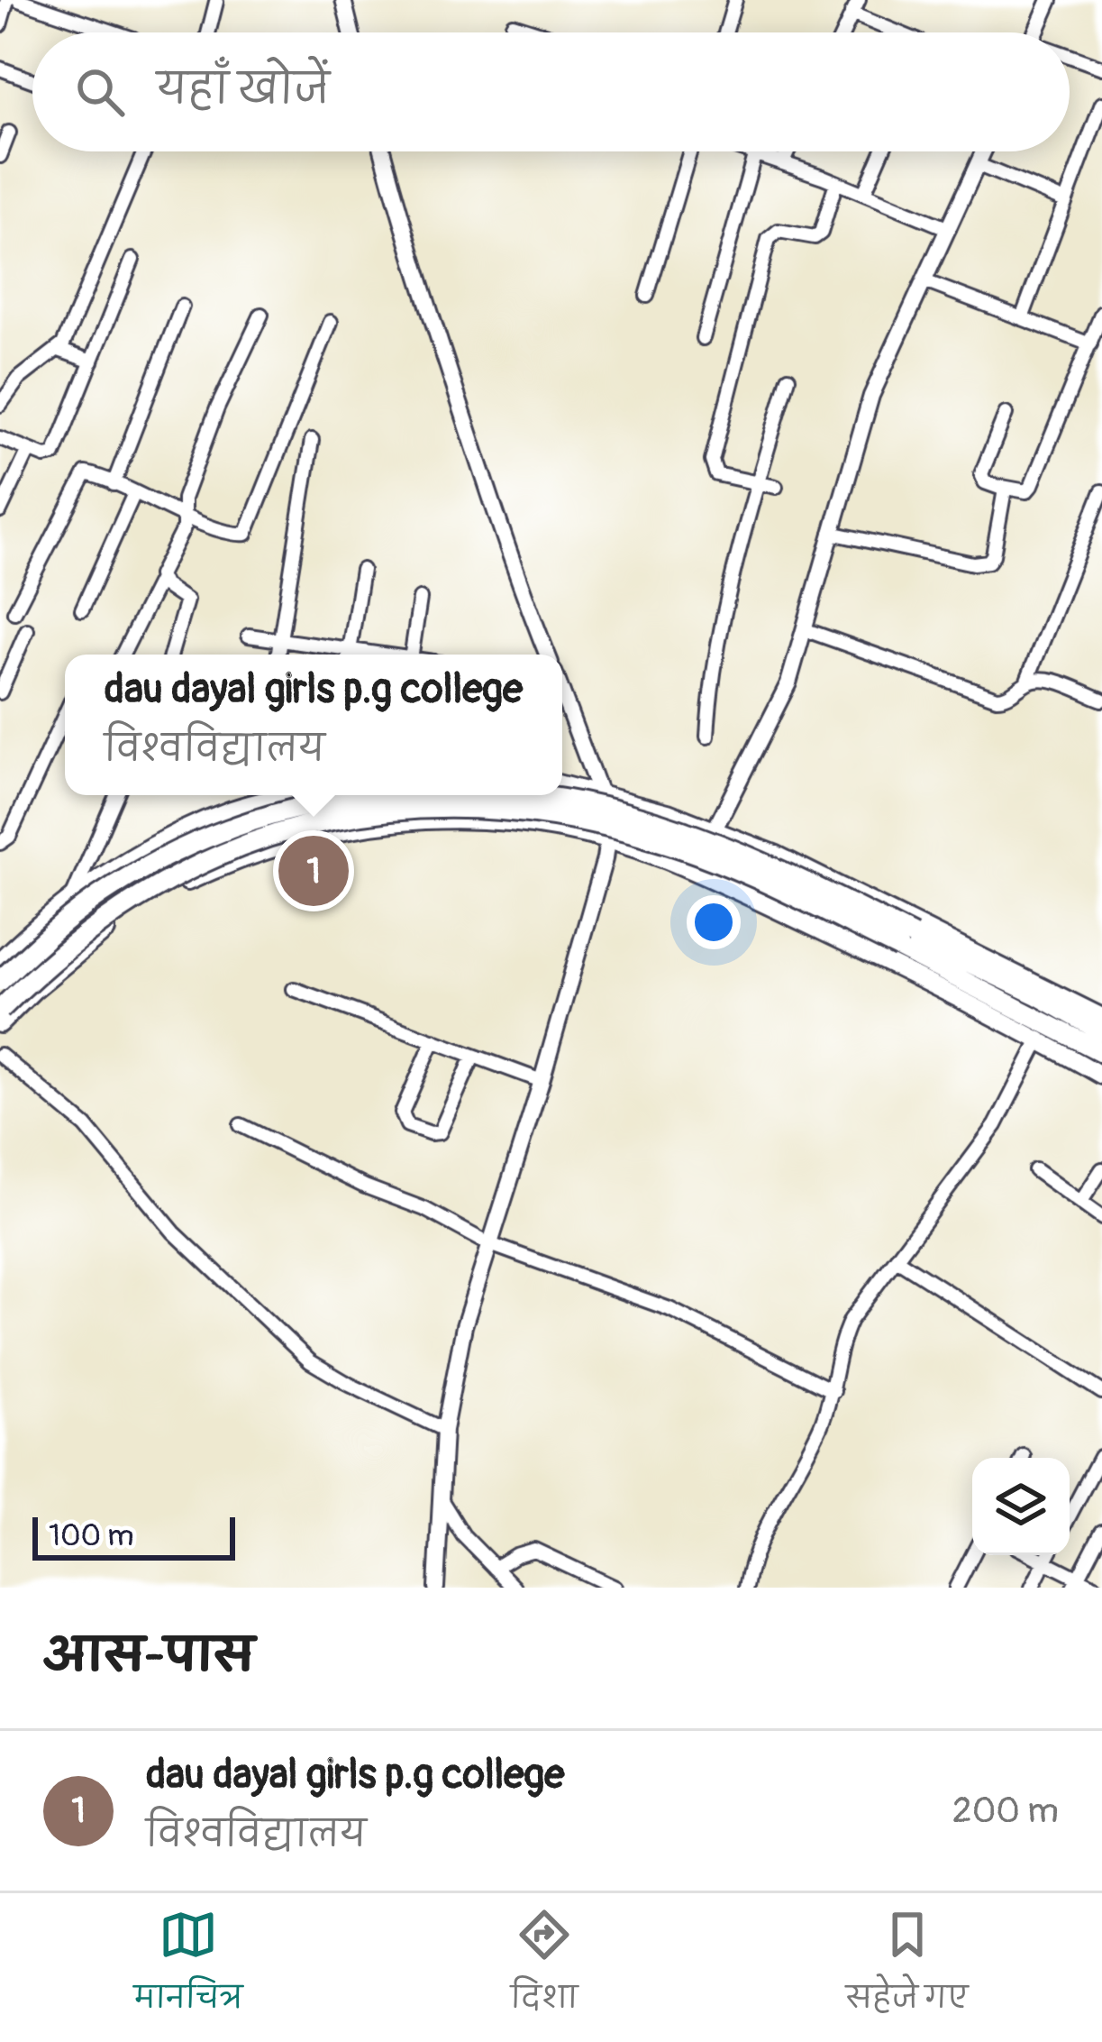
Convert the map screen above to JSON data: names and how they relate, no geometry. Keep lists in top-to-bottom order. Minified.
{"scale_bar":"100 m","page":{"search":"यहाँ खोजें","popup":["dau dayal girls p.g college","विश्वविद्यालय"],"pins":"1","scale":"100 m","heading":"आस-पास","list":[{"mark":"1","name":"dau dayal girls p.g college","note":"विश्वविद्यालय","value":"200 m"}],"nav":["मानचित्र","दिशा","सहेजे गए"]}}
